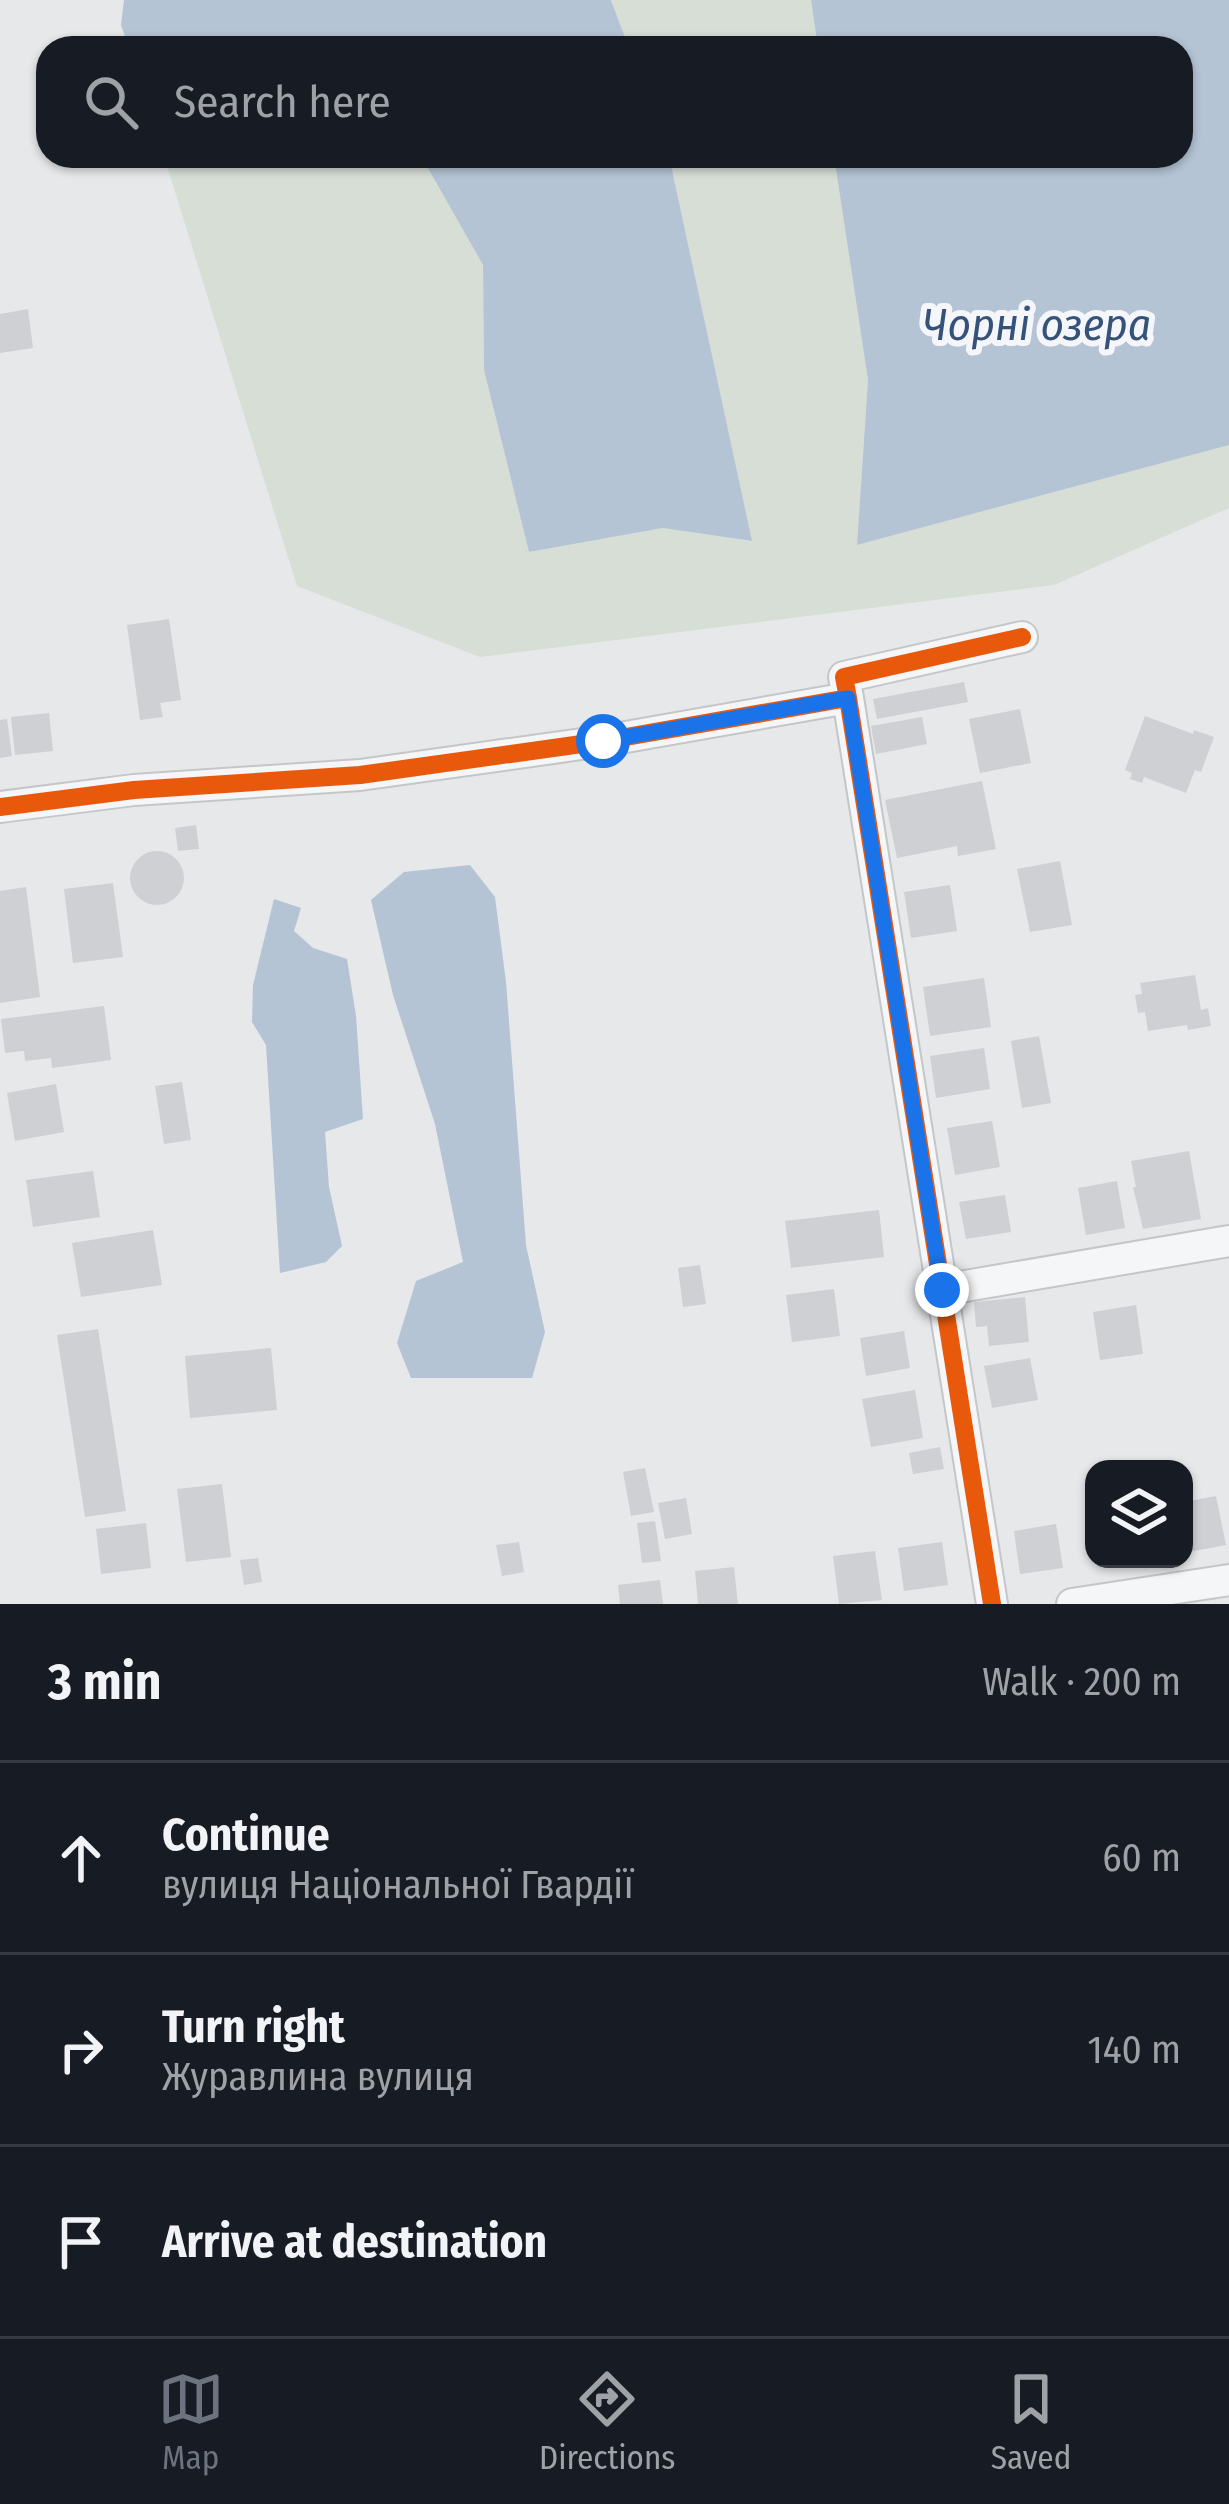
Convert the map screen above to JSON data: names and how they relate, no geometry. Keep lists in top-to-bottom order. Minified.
{"water":["Чорні озера"],"page":{"search":"Search here","heading":["3 min","Walk · 200 m"],"list":[["Continue","вулиця Національної Гвардії","60 m"],["Turn right","Журавлина вулиця","140 m"],"Arrive at destination"],"nav":["Map","Directions","Saved"]}}
